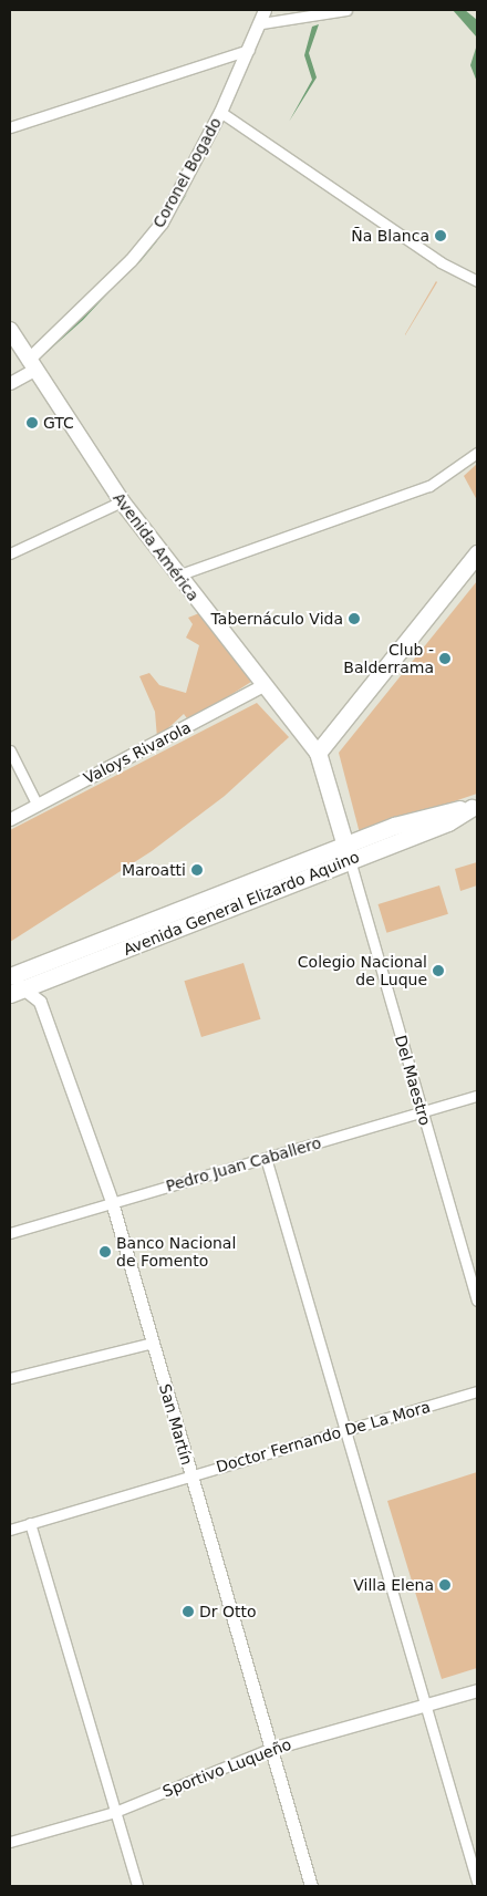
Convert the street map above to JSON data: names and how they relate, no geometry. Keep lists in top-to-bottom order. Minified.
{"streets":{"main road":["Avenida América","Avenida General Elizardo Aquino"],"street":["Coronel Bogado","Valoys Rivarola","Del Maestro","Pedro Juan Caballero","San Martín","Doctor Fernando De La Mora","Sportivo Luqueño"]},"crossings":[["Coronel Bogado","Avenida América"],["Avenida América","Valoys Rivarola"],["Avenida General Elizardo Aquino","Del Maestro"],["Avenida General Elizardo Aquino","San Martín"],["Del Maestro","Pedro Juan Caballero"],["Pedro Juan Caballero","San Martín"],["San Martín","Doctor Fernando De La Mora"],["San Martín","Sportivo Luqueño"]],"places":["Ña Blanca","GTC","Tabernáculo Vida","Club - Balderrama","Maroatti","Colegio Nacional de Luque","Banco Nacional de Fomento","Villa Elena","Dr Otto"]}
